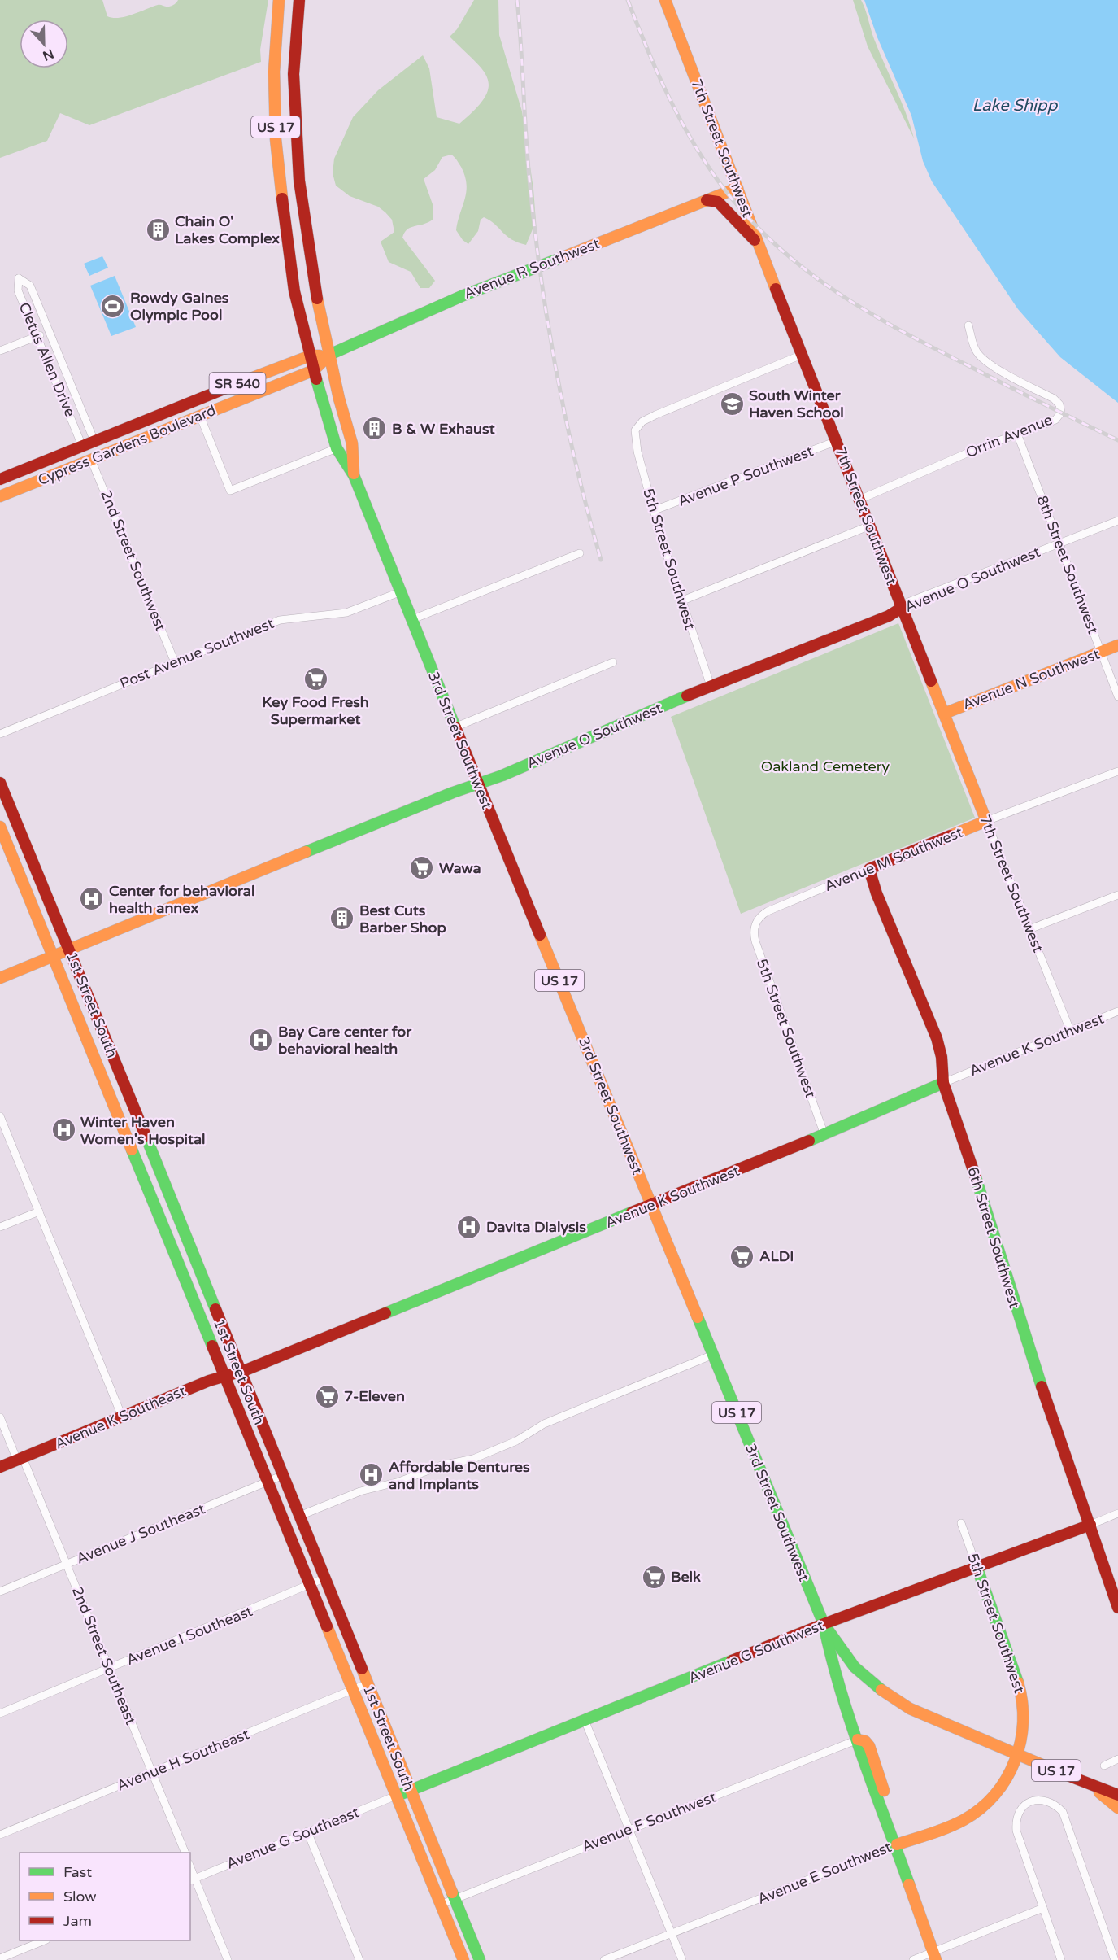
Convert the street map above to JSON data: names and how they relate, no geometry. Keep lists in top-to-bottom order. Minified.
{"streets":{"main road":["US 17","7th Street Southwest","Avenue R Southwest","SR 540","Cypress Gardens Boulevard","5th Street Southwest","Avenue O Southwest","Avenue N Southwest","3rd Street Southwest","Avenue M Southwest","1st Street South","Avenue K Southwest","6th Street Southwest","Avenue K Southeast","Avenue G Southwest","Avenue E Southwest"],"street":["Cletus Allen Drive","Orrin Avenue","Avenue P Southwest","2nd Street Southwest","8th Street Southwest","Post Avenue Southwest","Avenue J Southeast","Avenue I Southeast","2nd Street Southeast","Avenue H Southeast","Avenue F Southwest","Avenue G Southeast"]},"crossings":[["US 17","Avenue R Southwest"],["US 17","Cypress Gardens Boulevard"],["US 17","5th Street Southwest"],["US 17","3rd Street Southwest"],["US 17","Avenue G Southwest"],["US 17","Avenue E Southwest"],["7th Street Southwest","Avenue R Southwest"],["7th Street Southwest","Orrin Avenue"],["7th Street Southwest","Avenue P Southwest"],["7th Street Southwest","5th Street Southwest"],["7th Street Southwest","Avenue O Southwest"],["7th Street Southwest","Avenue N Southwest"],["7th Street Southwest","Avenue M Southwest"],["7th Street Southwest","Avenue K Southwest"],["Avenue R Southwest","Cypress Gardens Boulevard"],["Avenue R Southwest","3rd Street Southwest"],["Cletus Allen Drive","Cypress Gardens Boulevard"],["Orrin Avenue","8th Street Southwest"],["Cypress Gardens Boulevard","2nd Street Southwest"],["Cypress Gardens Boulevard","3rd Street Southwest"],["Avenue P Southwest","5th Street Southwest"],["5th Street Southwest","Avenue O Southwest"],["5th Street Southwest","Avenue M Southwest"],["5th Street Southwest","Avenue K Southwest"],["5th Street Southwest","Avenue G Southwest"],["5th Street Southwest","Avenue E Southwest"],["2nd Street Southwest","Post Avenue Southwest"],["8th Street Southwest","Avenue O Southwest"],["8th Street Southwest","Avenue N Southwest"],["Avenue O Southwest","3rd Street Southwest"],["Avenue O Southwest","1st Street South"],["Post Avenue Southwest","3rd Street Southwest"],["3rd Street Southwest","Avenue K Southwest"],["3rd Street Southwest","Avenue G Southwest"],["3rd Street Southwest","Avenue F Southwest"],["3rd Street Southwest","Avenue E Southwest"],["Avenue M Southwest","6th Street Southwest"],["1st Street South","Avenue K Southwest"],["1st Street South","Avenue K Southeast"],["1st Street South","Avenue J Southeast"],["1st Street South","Avenue I Southeast"],["1st Street South","Avenue G Southwest"],["1st Street South","Avenue H Southeast"],["1st Street South","Avenue F Southwest"],["1st Street South","Avenue G Southeast"],["Avenue K Southwest","6th Street Southwest"],["Avenue K Southwest","Avenue K Southeast"],["6th Street Southwest","Avenue G Southwest"],["Avenue K Southeast","2nd Street Southeast"],["Avenue J Southeast","2nd Street Southeast"],["Avenue I Southeast","2nd Street Southeast"],["Avenue G Southwest","Avenue G Southeast"],["2nd Street Southeast","Avenue H Southeast"]],"water":["Lake Shipp"],"parks":["Oakland Cemetery"],"places":{"building":["Chain O' Lakes Complex","B & W Exhaust","Best Cuts Barber Shop"],"sports":["Rowdy Gaines Olympic Pool"],"school or university":["South Winter Haven School"],"supermarket":["Key Food Fresh Supermarket","Wawa","ALDI","7-Eleven","Belk"],"hospital":["Center for behavioral health annex","Bay Care center for behavioral health","Winter Haven Women's Hospital","Davita Dialysis","Affordable Dentures and Implants"]},"legend":["Fast","Slow","Jam"],"north":"bottom"}
